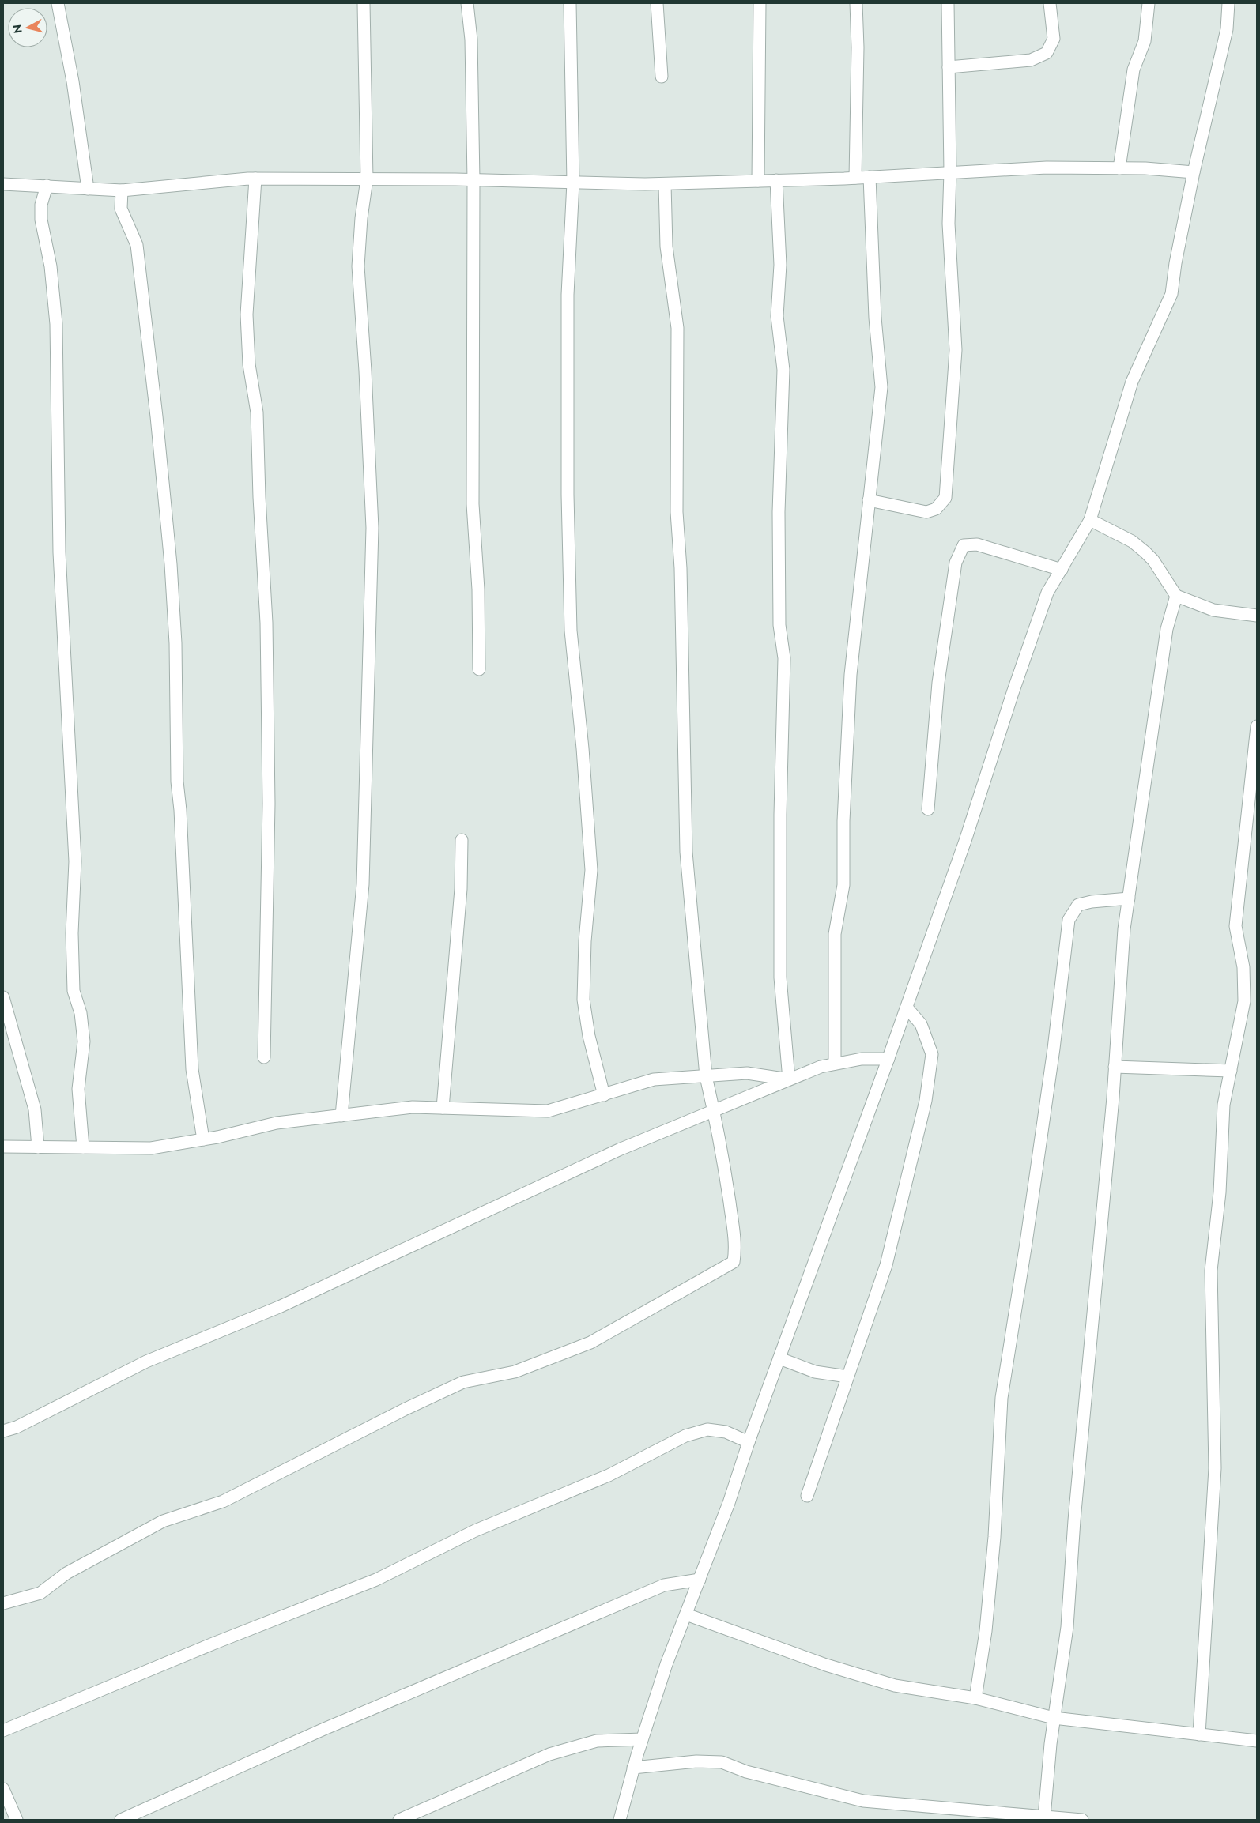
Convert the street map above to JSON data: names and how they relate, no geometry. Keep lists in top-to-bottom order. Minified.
{"north":"left"}
